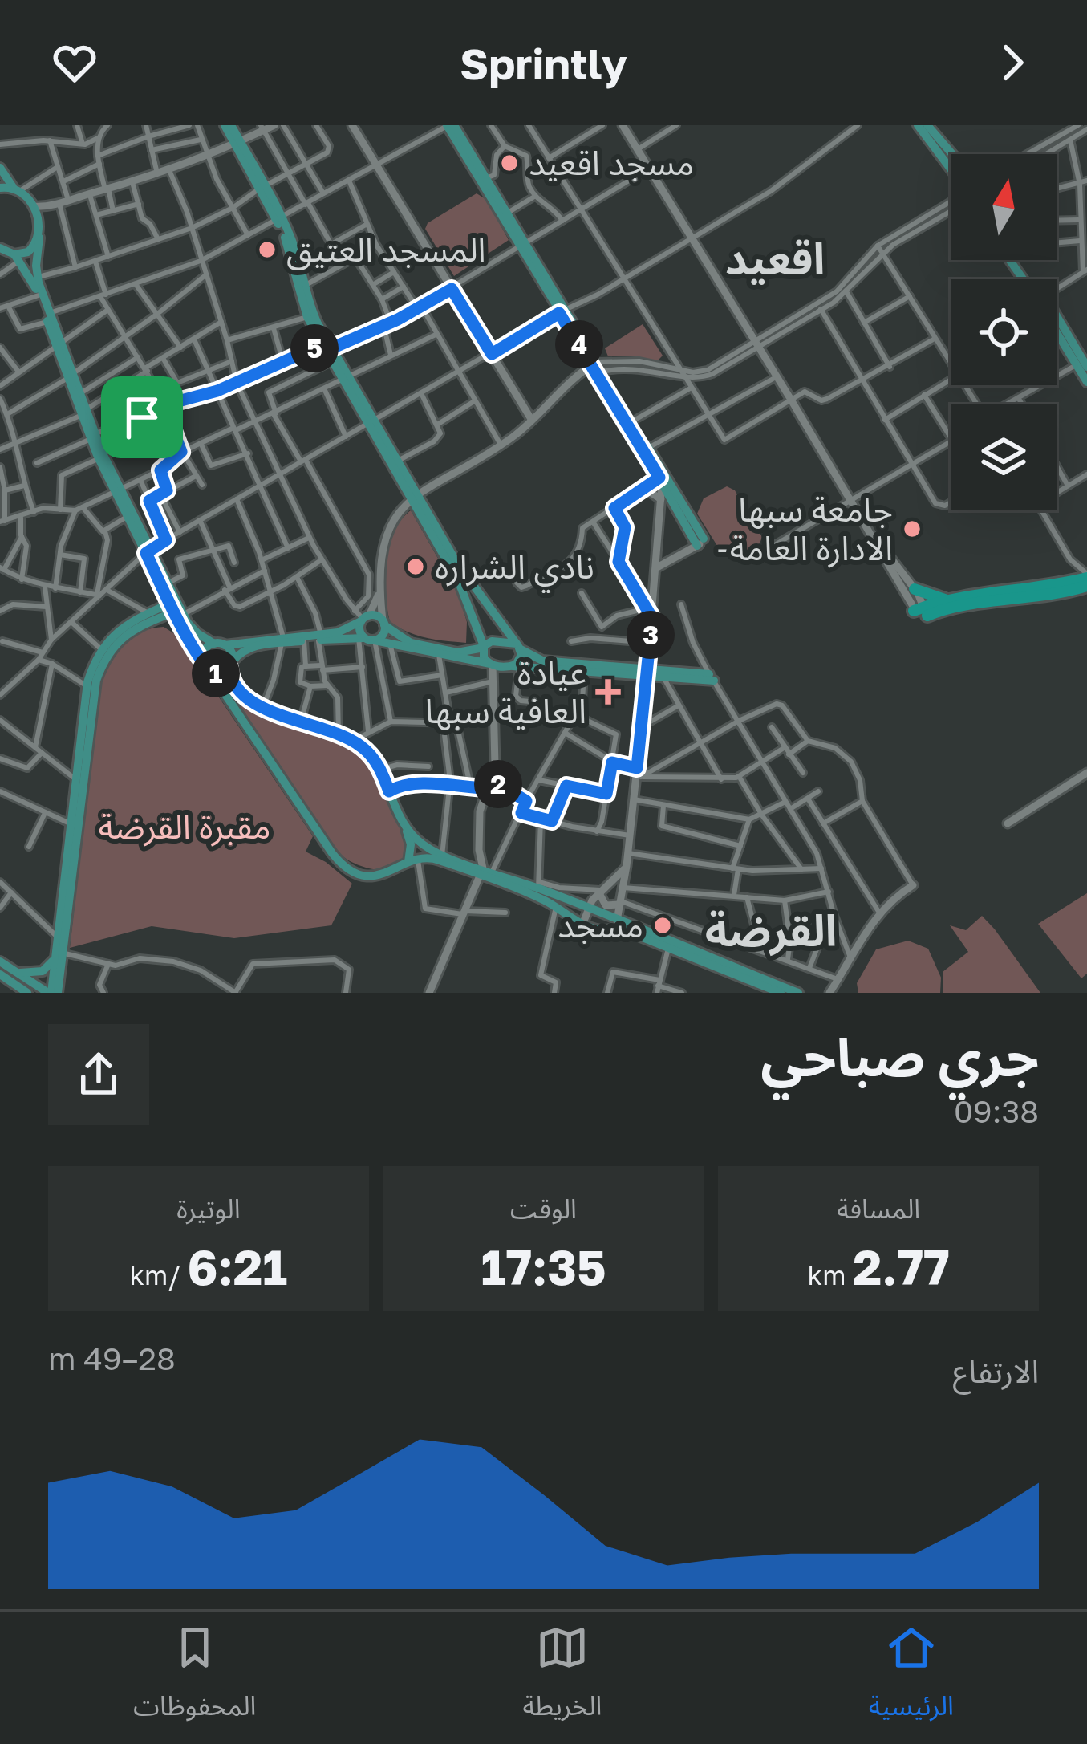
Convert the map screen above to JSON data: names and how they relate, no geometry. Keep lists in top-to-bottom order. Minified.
{"districts":["اقعيد","القرضة"],"parks":["مقبرة القرضة"],"places":{"other":["مسجد اقعيد","المسجد العتيق","جامعة سبها -الادارة العامة","نادي الشراره","مسجد"],"health":["عيادة العافية سبها"]},"north":"top","page":{"header":"Sprintly","pins":["4","5","3","1","2"],"heading":["جري صباحي","09:38"],"stats":[["المسافة","2.77 km"],["الوقت","17:35"],["الوتيرة","6:21 /km"]],"chart":["الارتفاع","28–49 m"],"tabs":["الرئيسية","الخريطة","المحفوظات"]}}
